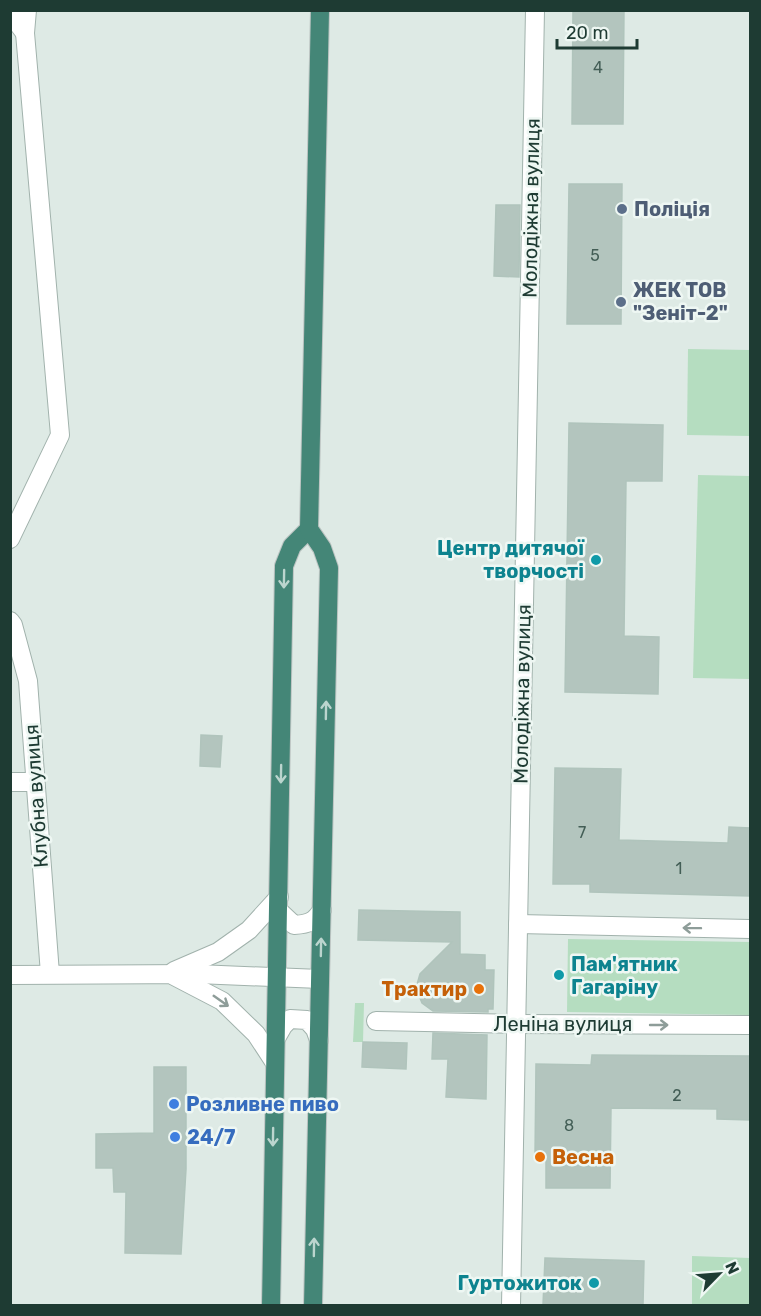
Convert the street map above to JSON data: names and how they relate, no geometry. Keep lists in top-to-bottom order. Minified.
{"streets":{"street":["Молодіжна вулиця","Клубна вулиця","Леніна вулиця"]},"crossings":[["Молодіжна вулиця","Леніна вулиця"]],"places":["Поліція","ЖЕК ТОВ \"Зеніт-2\"","Центр дитячої творчості","Пам'ятник Гагаріну","Трактир","Розливне пиво","24/7","Весна","Гуртожиток"],"house_numbers":["4","5","7","1","2","8"],"scale_bar":"20 m","north":"top right"}
